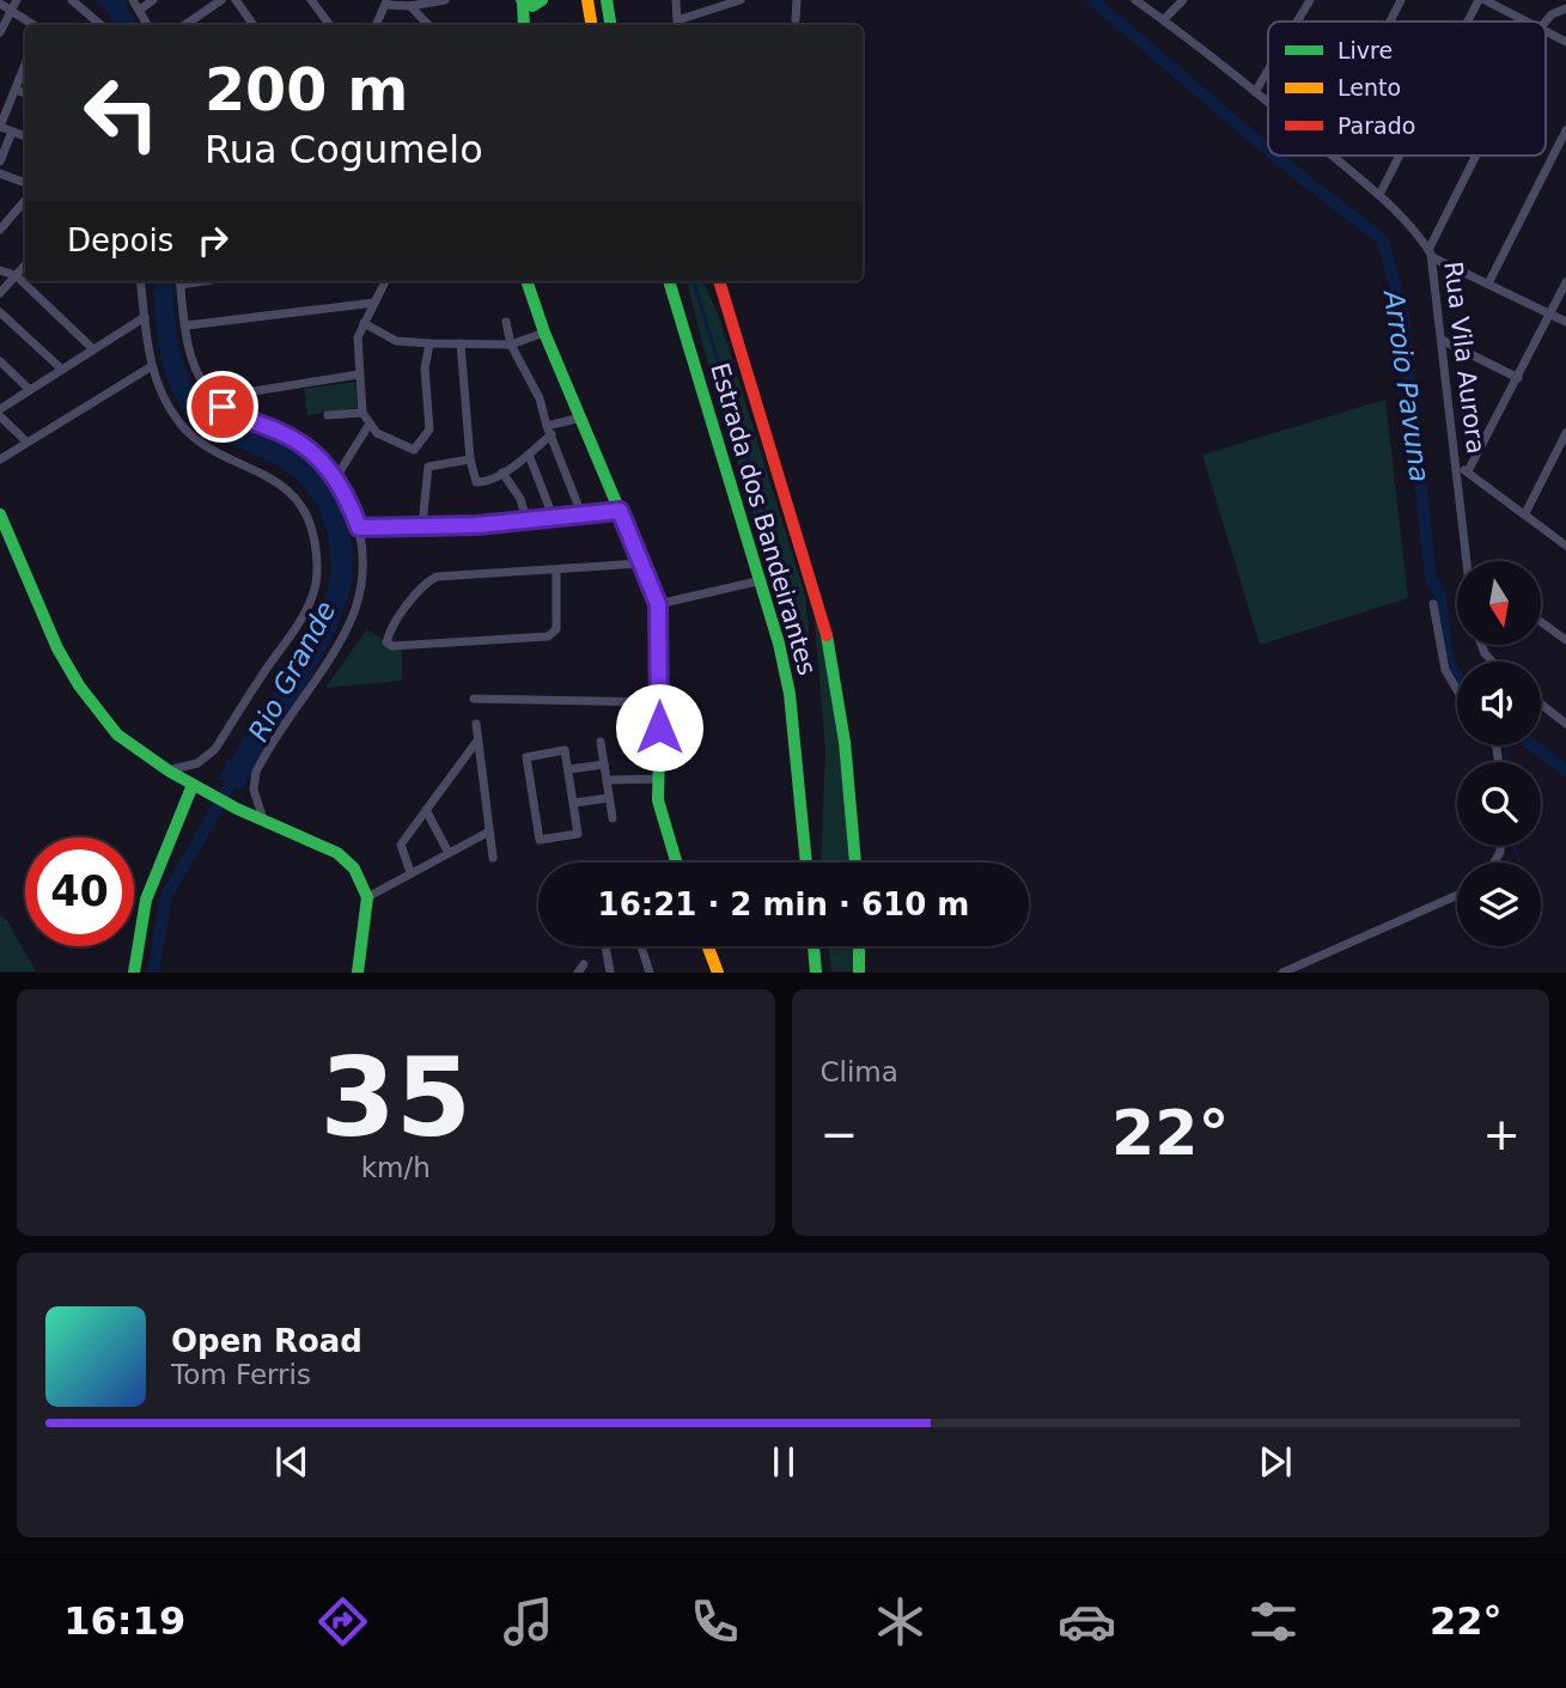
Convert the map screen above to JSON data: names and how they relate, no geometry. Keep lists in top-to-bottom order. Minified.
{"streets":{"main road":["Estrada dos Bandeirantes"],"street":["Rua Vila Aurora"]},"water":["Arroio Pavuna","Rio Grande"],"legend":["Livre","Lento","Parado"],"north":"bottom","page":{"turn":["200 m","Rua Cogumelo"],"then":"Depois","limit":"40","trip":"16:21 · 2 min · 610 m","tile":[["35","km/h"],"Clima"],"heat":["−","22°","+"],"song":["Open Road","Tom Ferris"],"tabs":["16:19","22°"]}}
